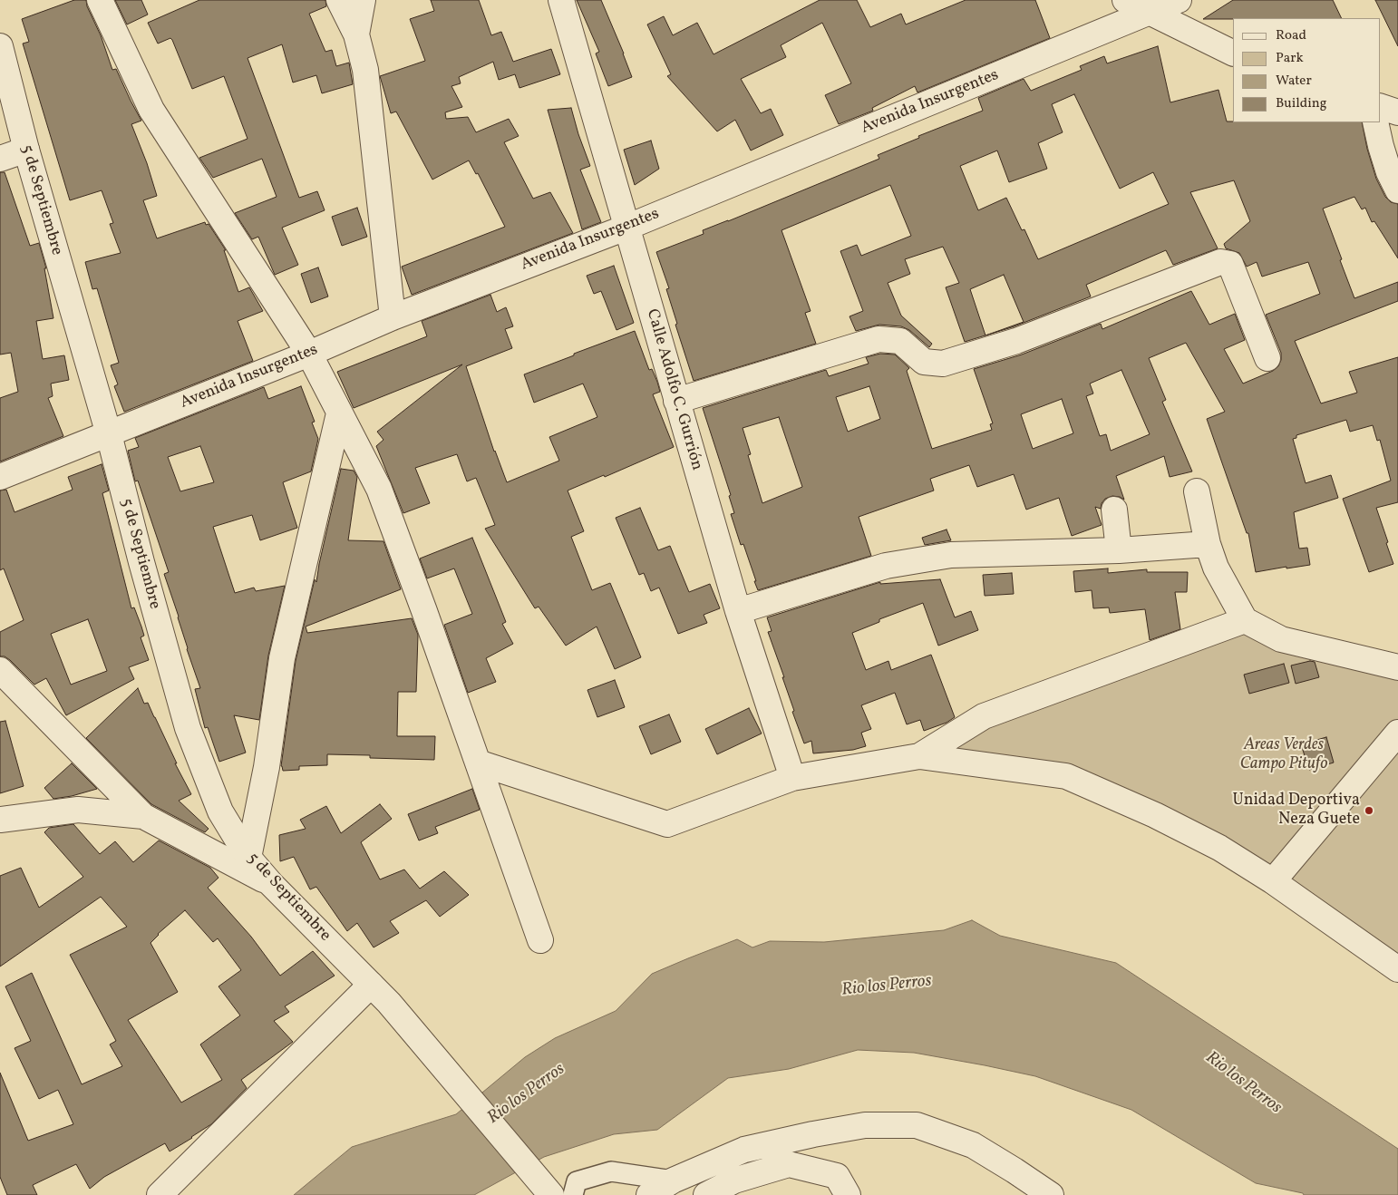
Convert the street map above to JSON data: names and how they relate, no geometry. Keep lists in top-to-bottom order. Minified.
{"streets":{"street":["Avenida Insurgentes","5 de Septiembre","Calle Adolfo C. Gurrión"]},"crossings":[["Avenida Insurgentes","5 de Septiembre"],["Avenida Insurgentes","Calle Adolfo C. Gurrión"]],"water":["Rio los Perros"],"parks":["Areas Verdes Campo Pitufo"],"places":["Unidad Deportiva Neza Guete"],"legend":["Road","Park","Water","Building"]}
